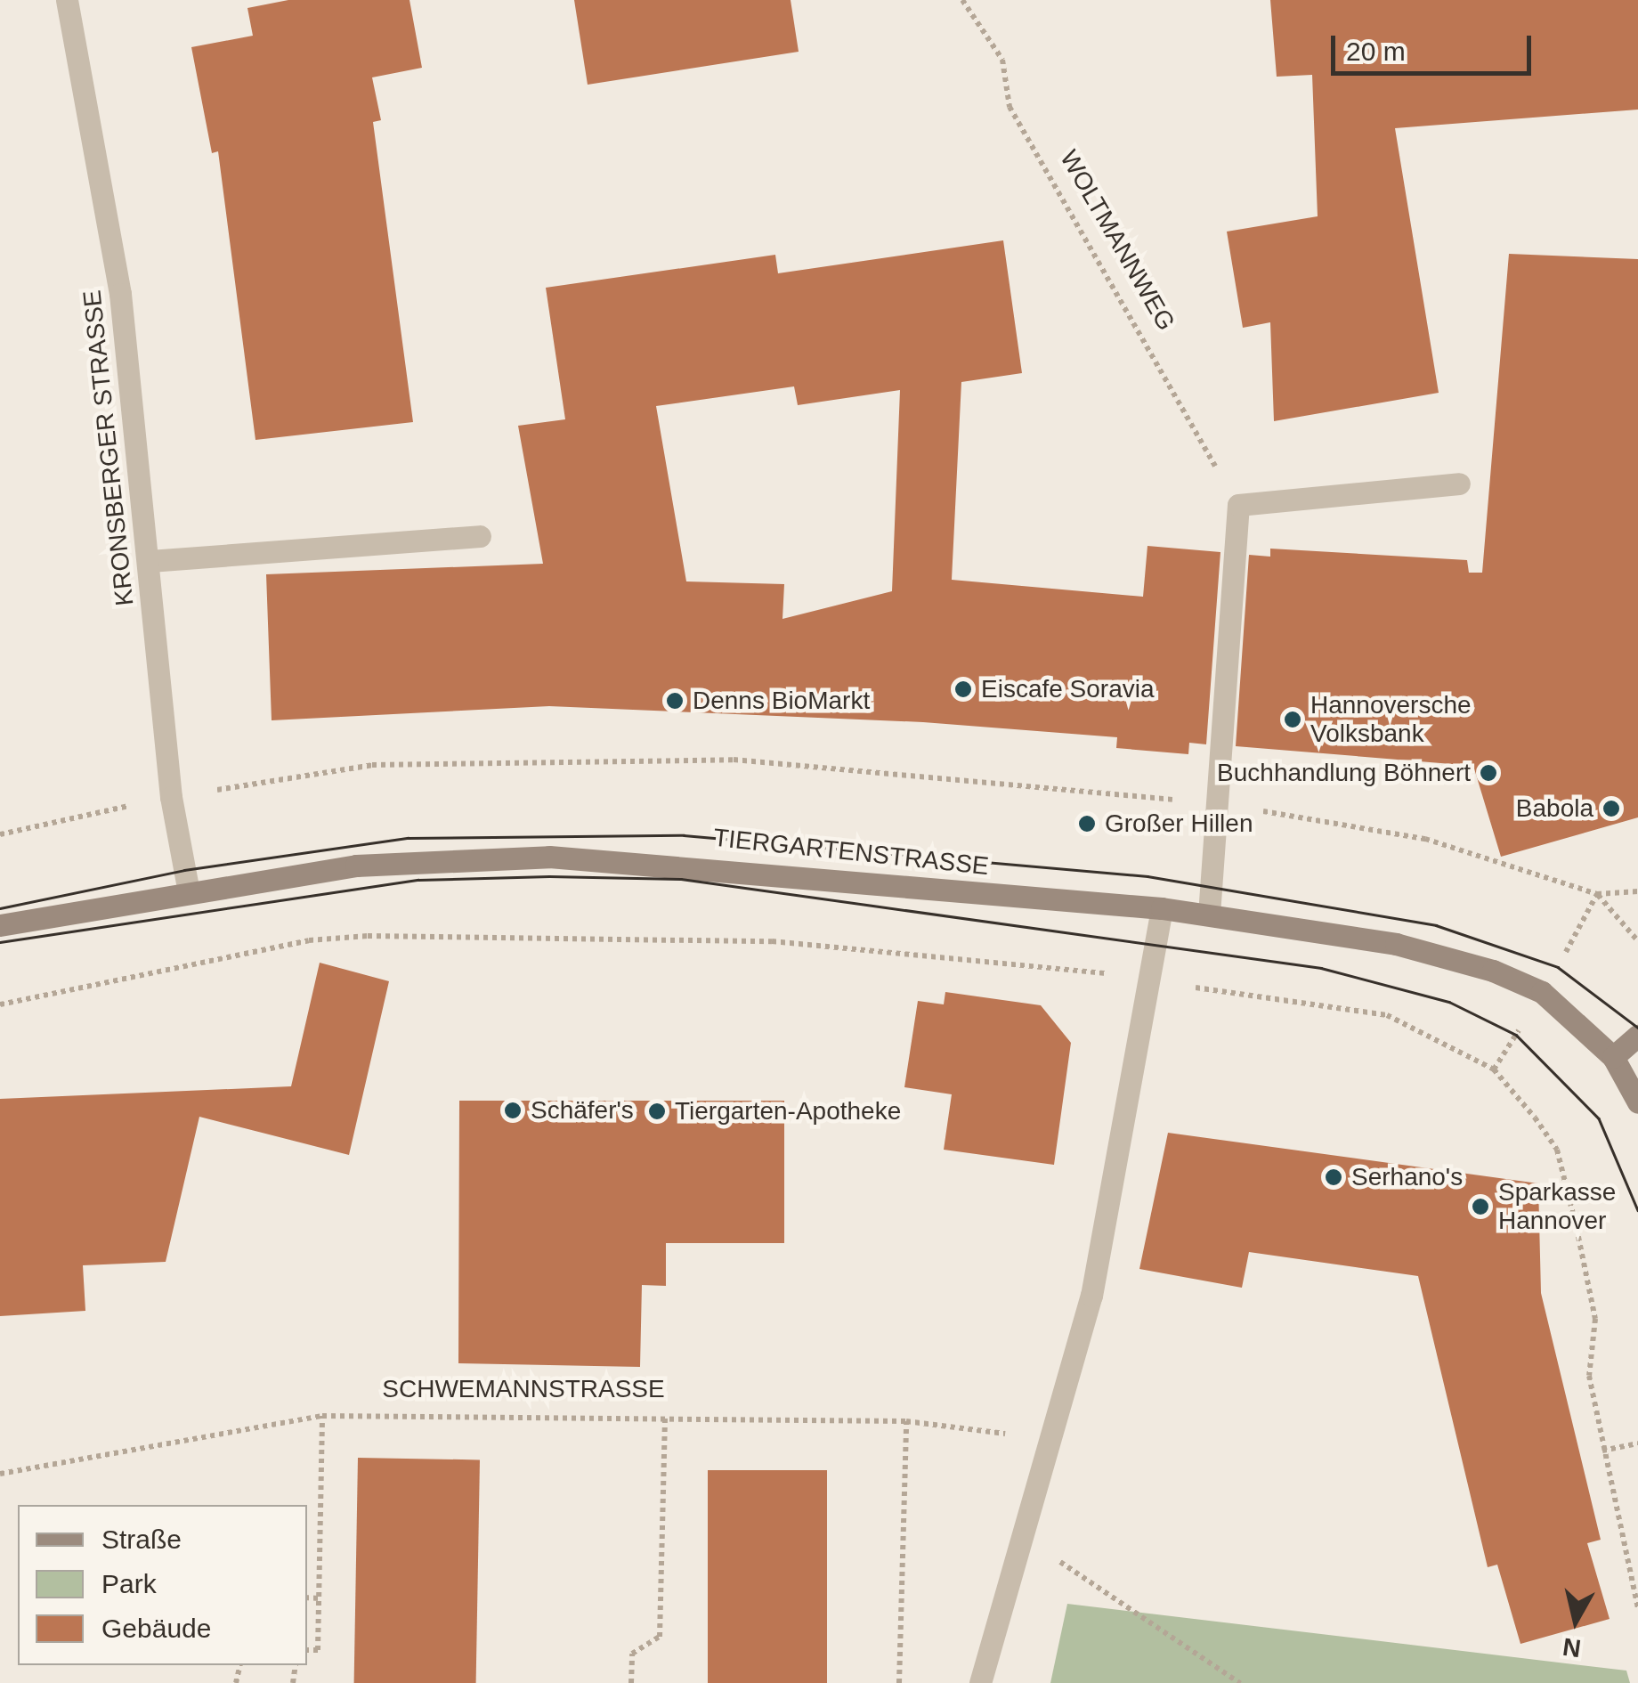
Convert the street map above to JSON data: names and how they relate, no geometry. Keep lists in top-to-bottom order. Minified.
{"streets":{"main road":["TIERGARTENSTRASSE"],"street":["KRONSBERGER STRASSE"],"path":["WOLTMANNWEG","SCHWEMANNSTRASSE"]},"crossings":[["KRONSBERGER STRASSE","TIERGARTENSTRASSE"]],"places":["Eiscafe Soravia","Denns BioMarkt","Hannoversche Volksbank","Buchhandlung Böhnert","Babola","Großer Hillen","Schäfer's","Tiergarten-Apotheke","Serhano's","Sparkasse Hannover"],"legend":["Straße","Park","Gebäude"],"scale_bar":"20 m","north":"bottom"}
